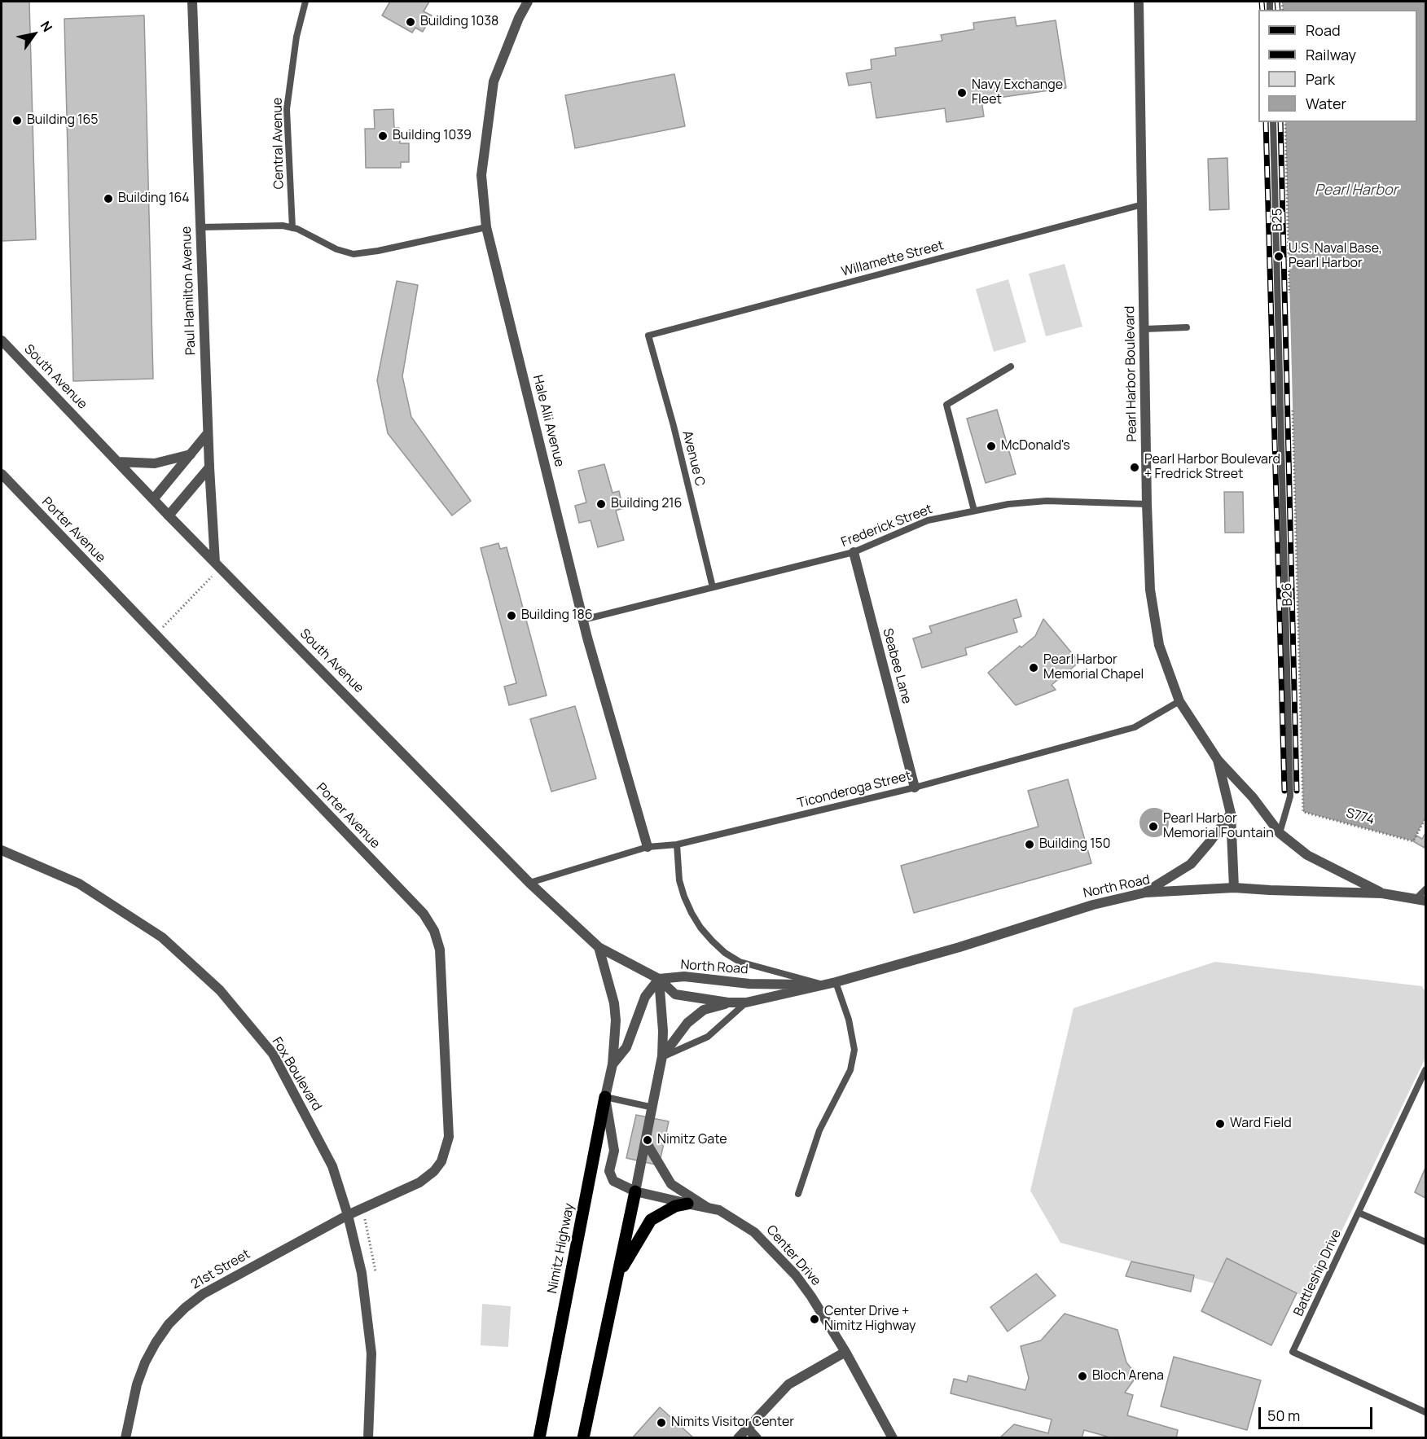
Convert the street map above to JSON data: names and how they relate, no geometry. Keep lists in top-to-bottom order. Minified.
{"streets":{"main road":["Nimitz Highway"],"street":["Paul Hamilton Avenue","Pearl Harbor Boulevard","South Avenue","Hale Alii Avenue","Porter Avenue","Seabee Lane","North Road","Fox Boulevard","Center Drive","21st Street"],"lane":["Central Avenue","Willamette Street","Avenue C","Frederick Street","Ticonderoga Street","Battleship Drive"],"path":["B25","B26","S774"]},"crossings":[["Willamette Street","Pearl Harbor Boulevard"],["Willamette Street","Avenue C"],["Paul Hamilton Avenue","South Avenue"],["Pearl Harbor Boulevard","Frederick Street"],["Pearl Harbor Boulevard","Ticonderoga Street"],["South Avenue","Ticonderoga Street"],["South Avenue","North Road"],["South Avenue","Nimitz Highway"],["Hale Alii Avenue","Frederick Street"],["Hale Alii Avenue","Ticonderoga Street"],["Avenue C","Frederick Street"],["Frederick Street","Seabee Lane"],["Porter Avenue","Fox Boulevard"],["Porter Avenue","21st Street"],["B26","S774"],["Seabee Lane","Ticonderoga Street"],["Fox Boulevard","21st Street"],["Nimitz Highway","Center Drive"]],"water":["Pearl Harbor"],"places":["Building 1038","Navy Exchange Fleet","Building 165","Building 1039","Building 164","U.S. Naval Base, Pearl Harbor","McDonald's","Pearl Harbor Boulevard + Fredrick Street","Building 216","Building 186","Pearl Harbor Memorial Chapel","Pearl Harbor Memorial Fountain","Building 150","Ward Field","Nimitz Gate","Center Drive + Nimitz Highway","Bloch Arena","Nimits Visitor Center"],"legend":["Road","Railway","Park","Water"],"scale_bar":"50 m","north":"top right"}
